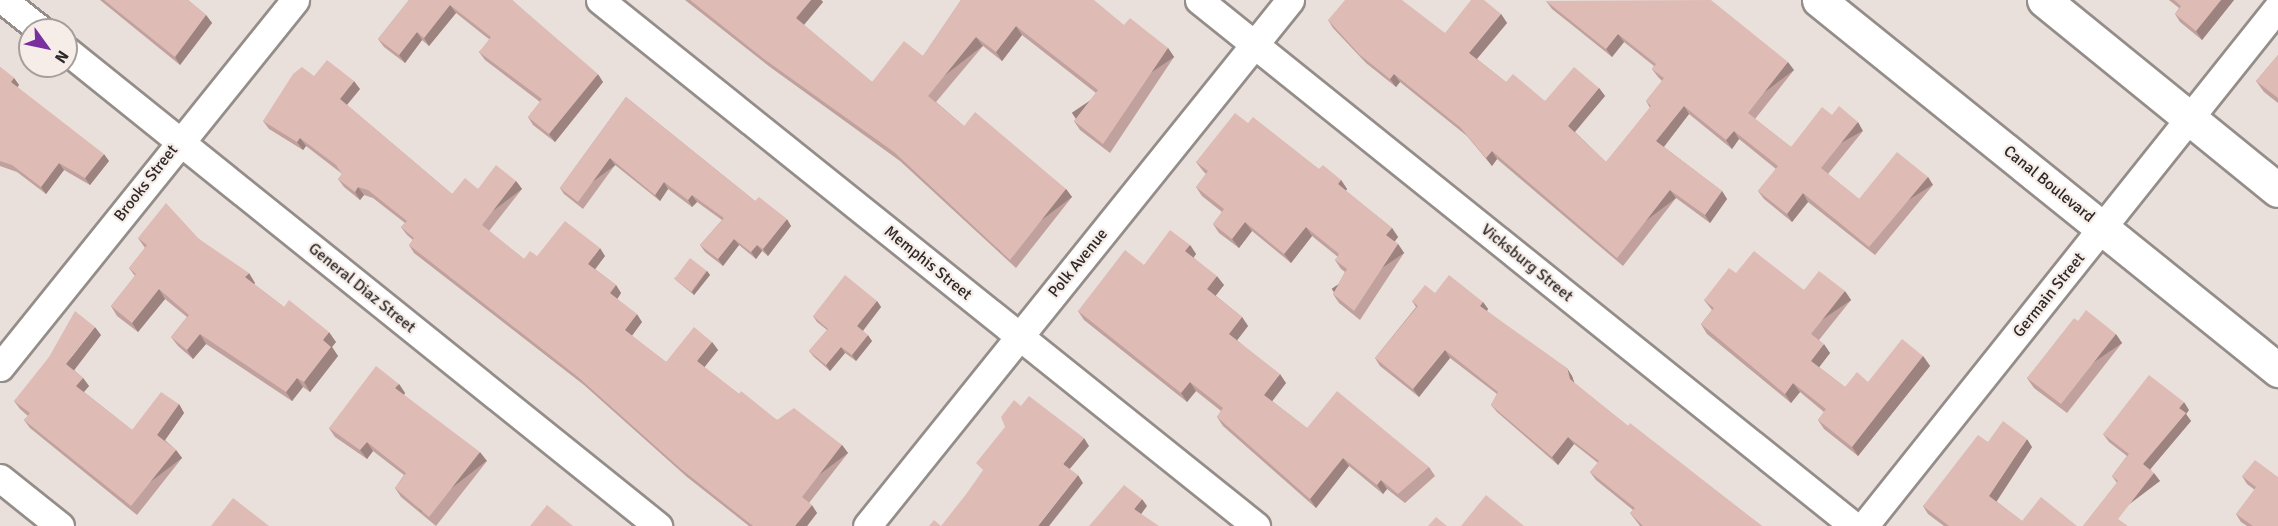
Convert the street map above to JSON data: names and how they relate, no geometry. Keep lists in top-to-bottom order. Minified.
{"streets":{"main road":["Canal Boulevard"],"street":["Brooks Street","Memphis Street","Polk Avenue","Vicksburg Street","General Diaz Street","Germain Street"]},"crossings":[["Brooks Street","General Diaz Street"],["Canal Boulevard","Germain Street"],["Memphis Street","Polk Avenue"],["Polk Avenue","Vicksburg Street"]],"north":"bottom right"}
